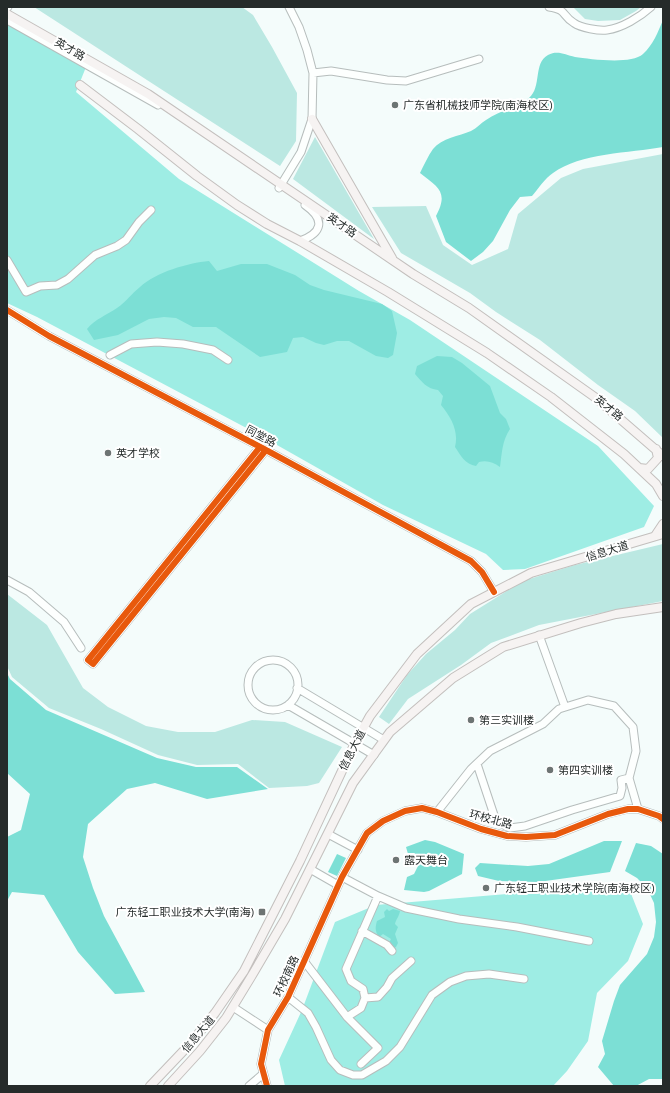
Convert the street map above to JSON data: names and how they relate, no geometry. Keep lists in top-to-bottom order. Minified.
{"streets":{"main road":["英才路","信息大道"],"street":["同堂路","环校北路","环校南路"]},"crossings":[["同堂路","信息大道"],["环校北路","环校南路"]],"places":{"other":["广东省机械技师学院(南海校区)","英才学校","第三实训楼","第四实训楼","露天舞台","广东轻工职业技术学院(南海校区)"],"transit":["广东轻工职业技术大学(南海)"]}}
